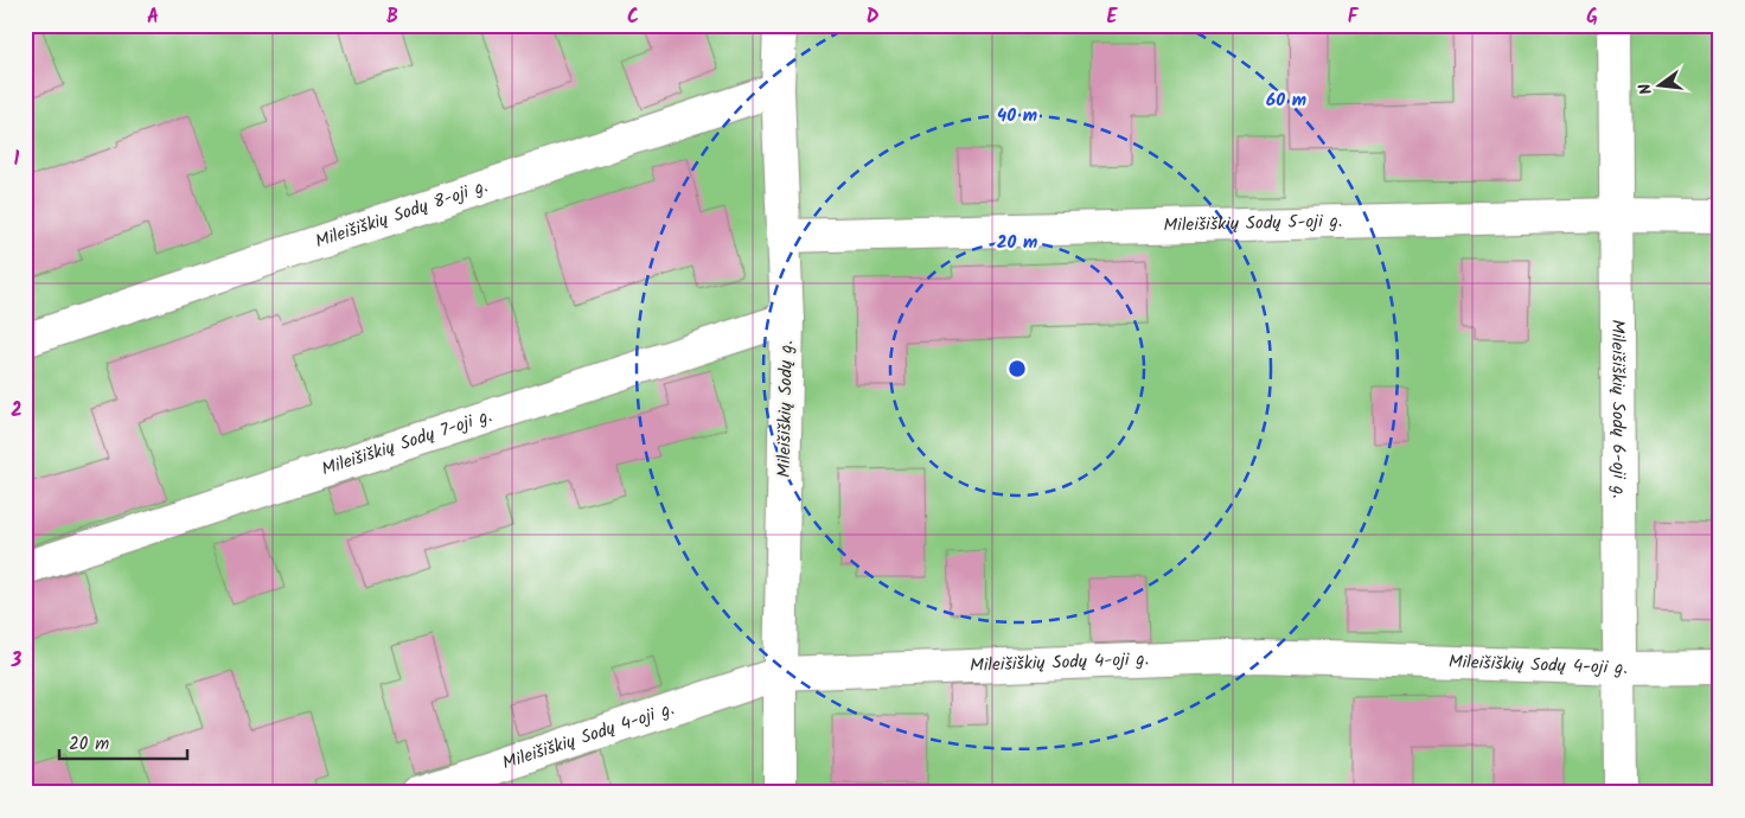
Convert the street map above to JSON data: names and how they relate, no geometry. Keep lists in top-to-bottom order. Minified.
{"streets":{"street":["Mileišiškių Sodų 8-oji g.","Mileišiškių Sodų 5-oji g.","Mileišiškių Sodų g.","Mileišiškių Sodų 6-oji g.","Mileišiškių Sodų 7-oji g.","Mileišiškių Sodų 4-oji g."]},"crossings":[["Mileišiškių Sodų 8-oji g.","Mileišiškių Sodų g."],["Mileišiškių Sodų 5-oji g.","Mileišiškių Sodų g."],["Mileišiškių Sodų 5-oji g.","Mileišiškių Sodų 6-oji g."],["Mileišiškių Sodų g.","Mileišiškių Sodų 7-oji g."],["Mileišiškių Sodų g.","Mileišiškių Sodų 4-oji g."],["Mileišiškių Sodų 6-oji g.","Mileišiškių Sodų 4-oji g."]],"scale_bar":"20 m","north":"left","grid":{"columns":["A","B","C","D","E","F","G"],"rows":["1","2","3"]},"rings":["60 m","40 m","20 m"]}
